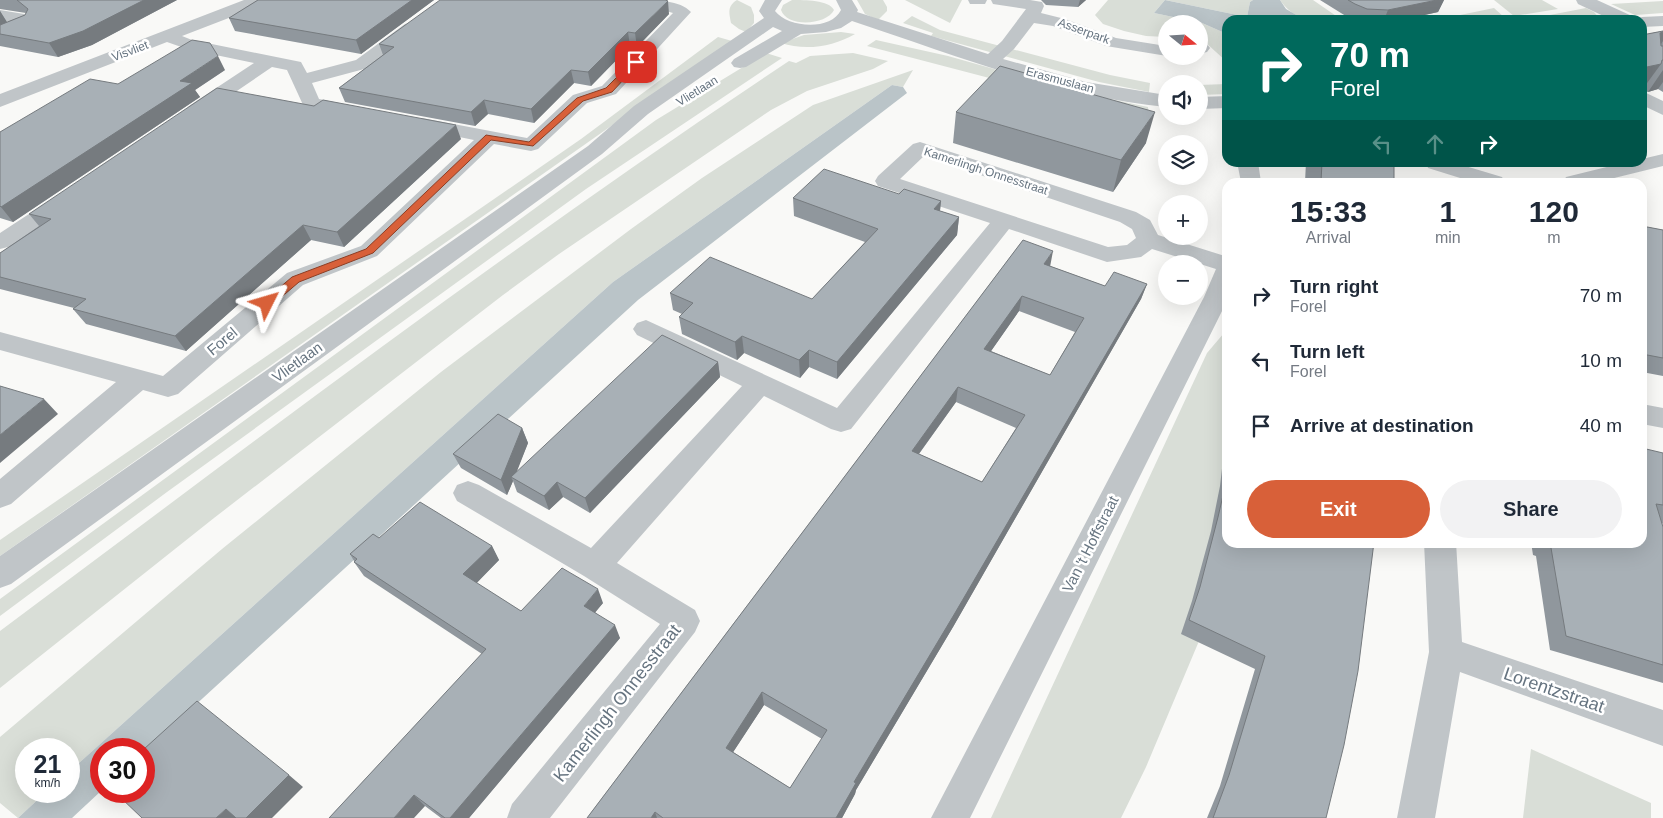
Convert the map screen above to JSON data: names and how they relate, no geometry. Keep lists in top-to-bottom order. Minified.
{"streets":{"street":["Asserpark","Visvliet","Erasmuslaan","Vlietlaan","Kamerlingh Onnesstraat","Forel","Van 't Hoffstraat","Lorentzstraat"]},"north":"right","page":{"map_buttons":["+","−"],"turn":["70 m","Forel"],"eta":["15:33","Arrival","1","min","120","m"],"list":[{"name":"Turn right","note":"Forel","value":"70 m"},{"name":"Turn left","note":"Forel","value":"10 m"},{"name":"Arrive at destination","value":"40 m"}],"buttons":["Exit","Share"],"speed":"21 km/h","limit":"30"}}
